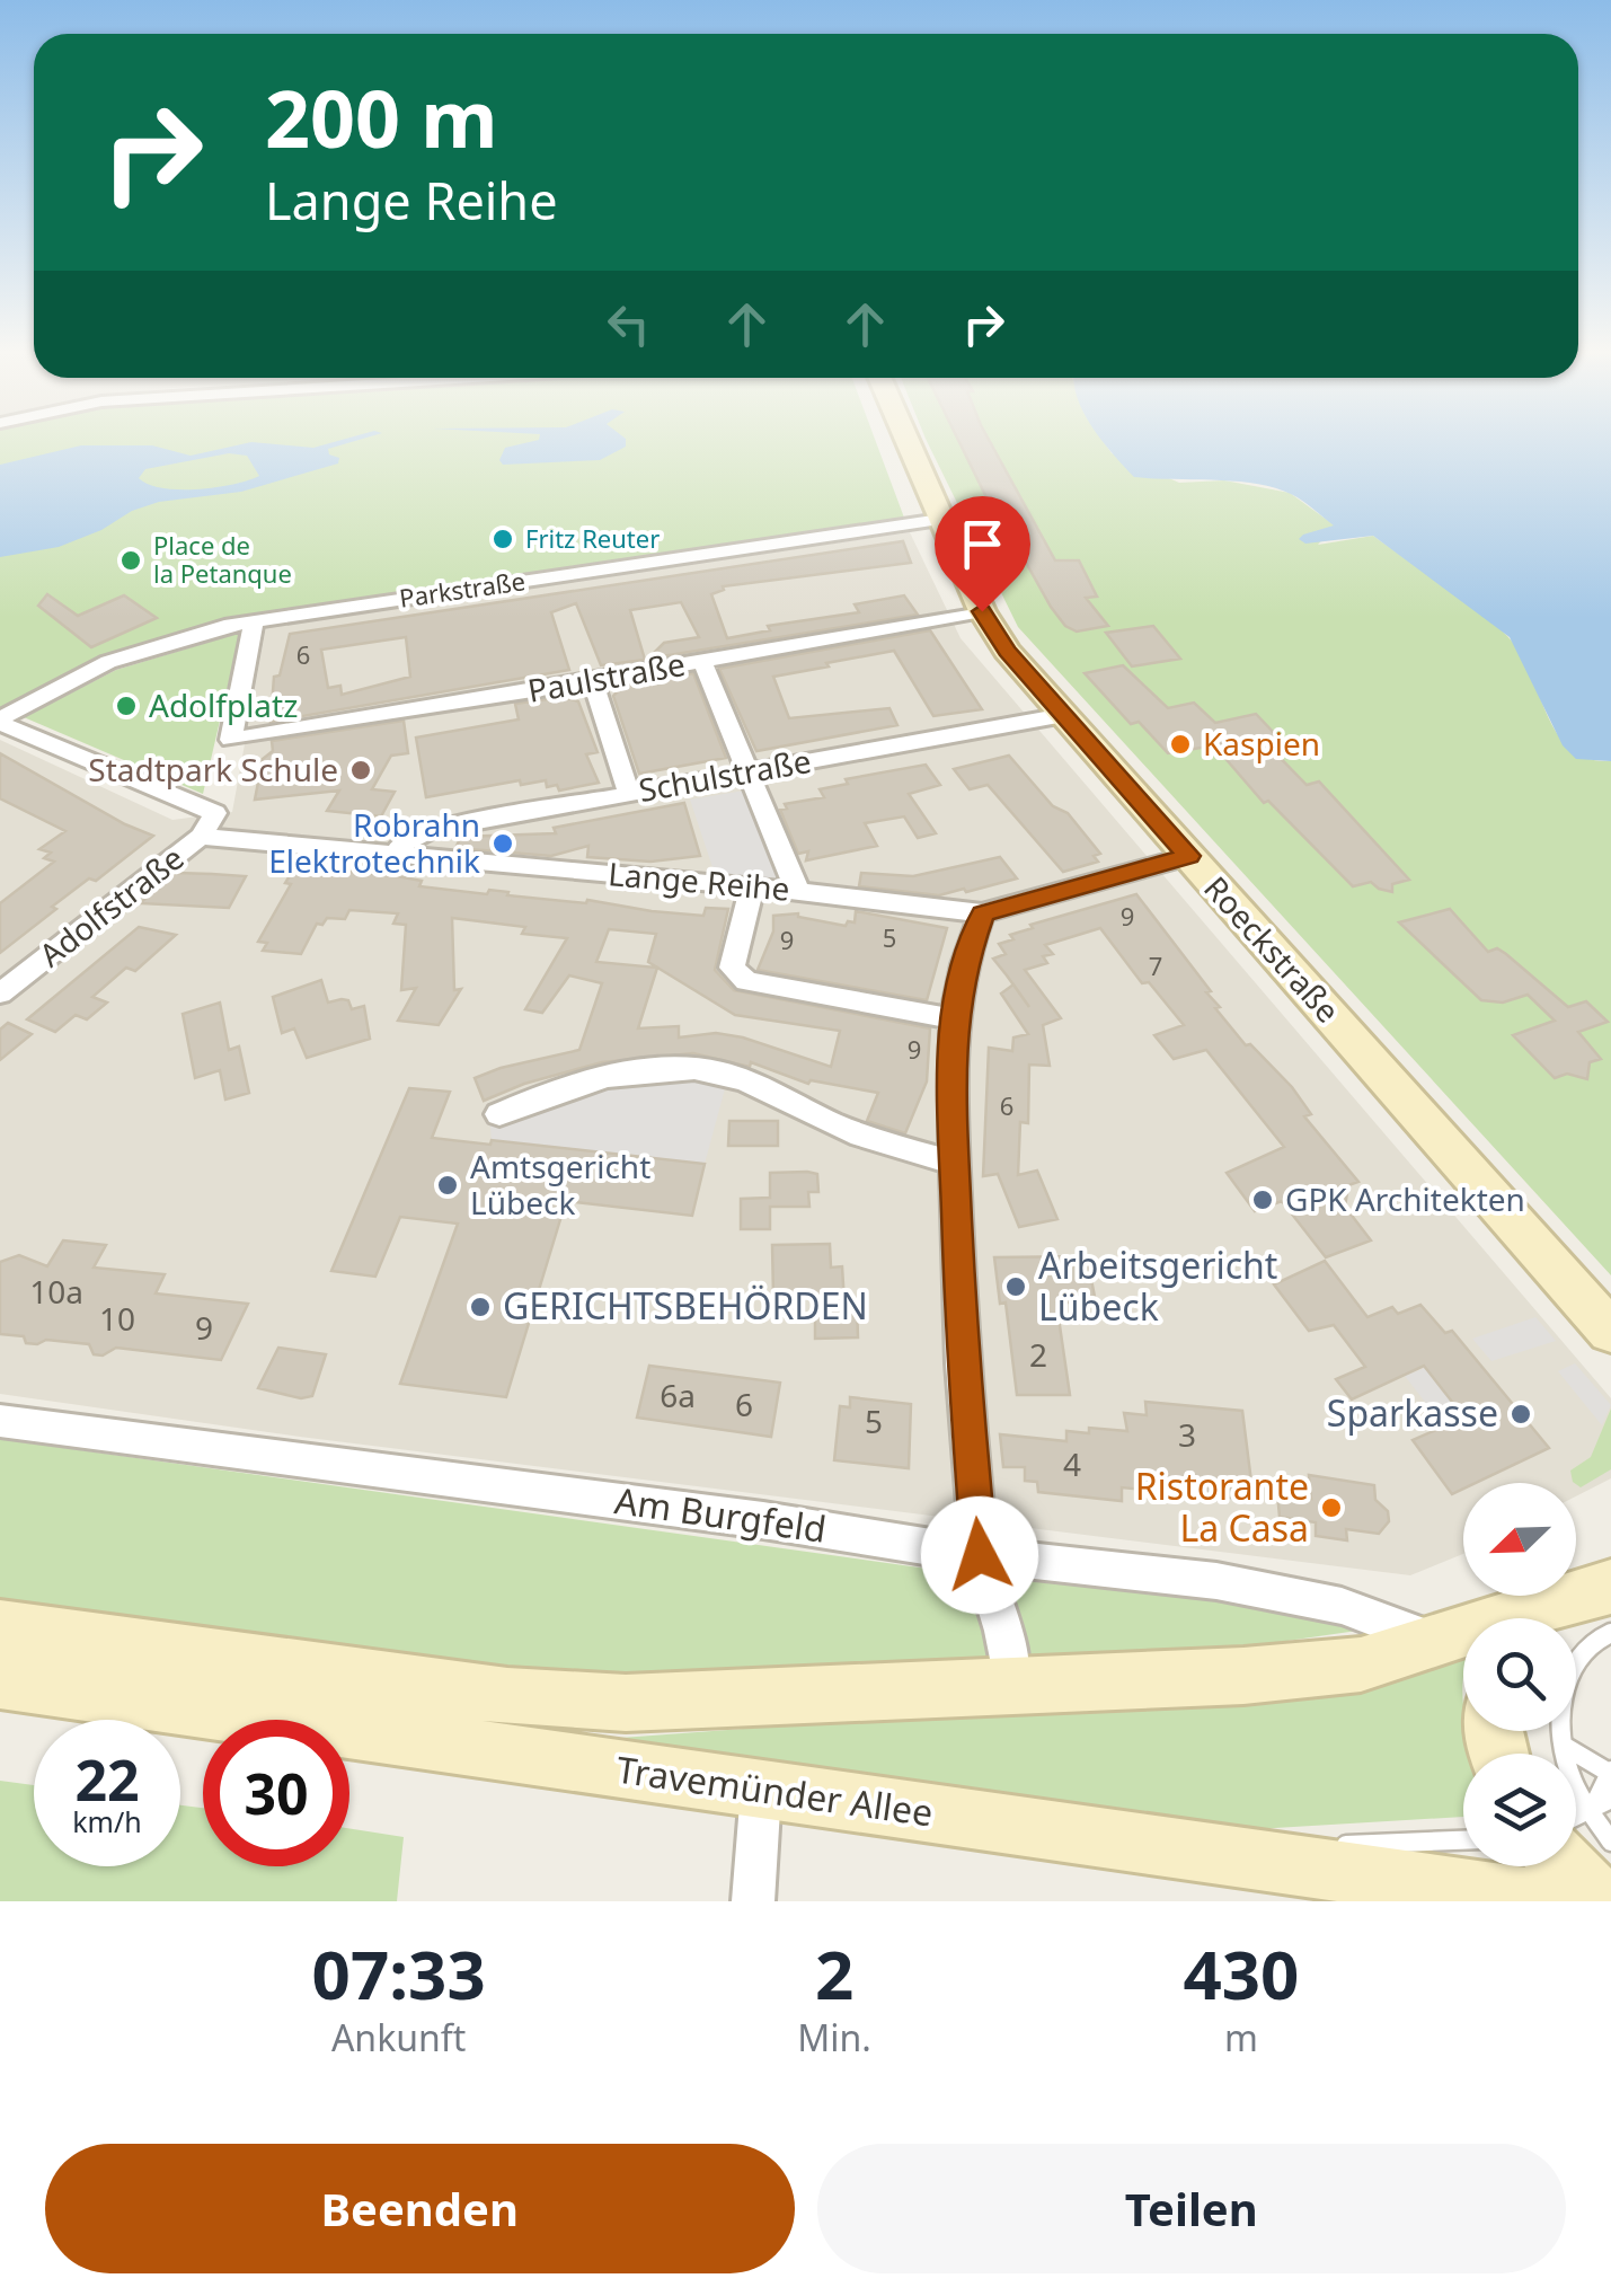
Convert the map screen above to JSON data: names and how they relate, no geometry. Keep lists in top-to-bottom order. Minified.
{"streets":{"main road":["Roeckstraße","Travemünder Allee"],"street":["Parkstraße","Paulstraße","Schulstraße","Lange Reihe","Adolfstraße","Am Burgfeld"]},"crossings":[["Parkstraße","Paulstraße"],["Parkstraße","Adolfstraße"],["Parkstraße","Roeckstraße"],["Paulstraße","Roeckstraße"],["Schulstraße","Lange Reihe"],["Schulstraße","Roeckstraße"],["Lange Reihe","Adolfstraße"],["Lange Reihe","Roeckstraße"],["Am Burgfeld","Travemünder Allee"]],"places":["Fritz Reuter","Place de la Petanque","Adolfplatz","Kaspien","Stadtpark Schule","Robrahn Elektrotechnik","Amtsgericht Lübeck","GPK Architekten","Arbeitsgericht Lübeck","GERICHTSBEHÖRDEN","Sparkasse","Ristorante La Casa"],"house_numbers":["6","9","5","9","7","9","6","10a","10","9","2","6a","6","5","3","4"],"north":"bottom left","page":{"turn":["200 m","Lange Reihe"],"speed":"22 km/h","limit":"30","eta":["07:33","Ankunft","2","Min.","430","m"],"buttons":["Beenden","Teilen"]}}
